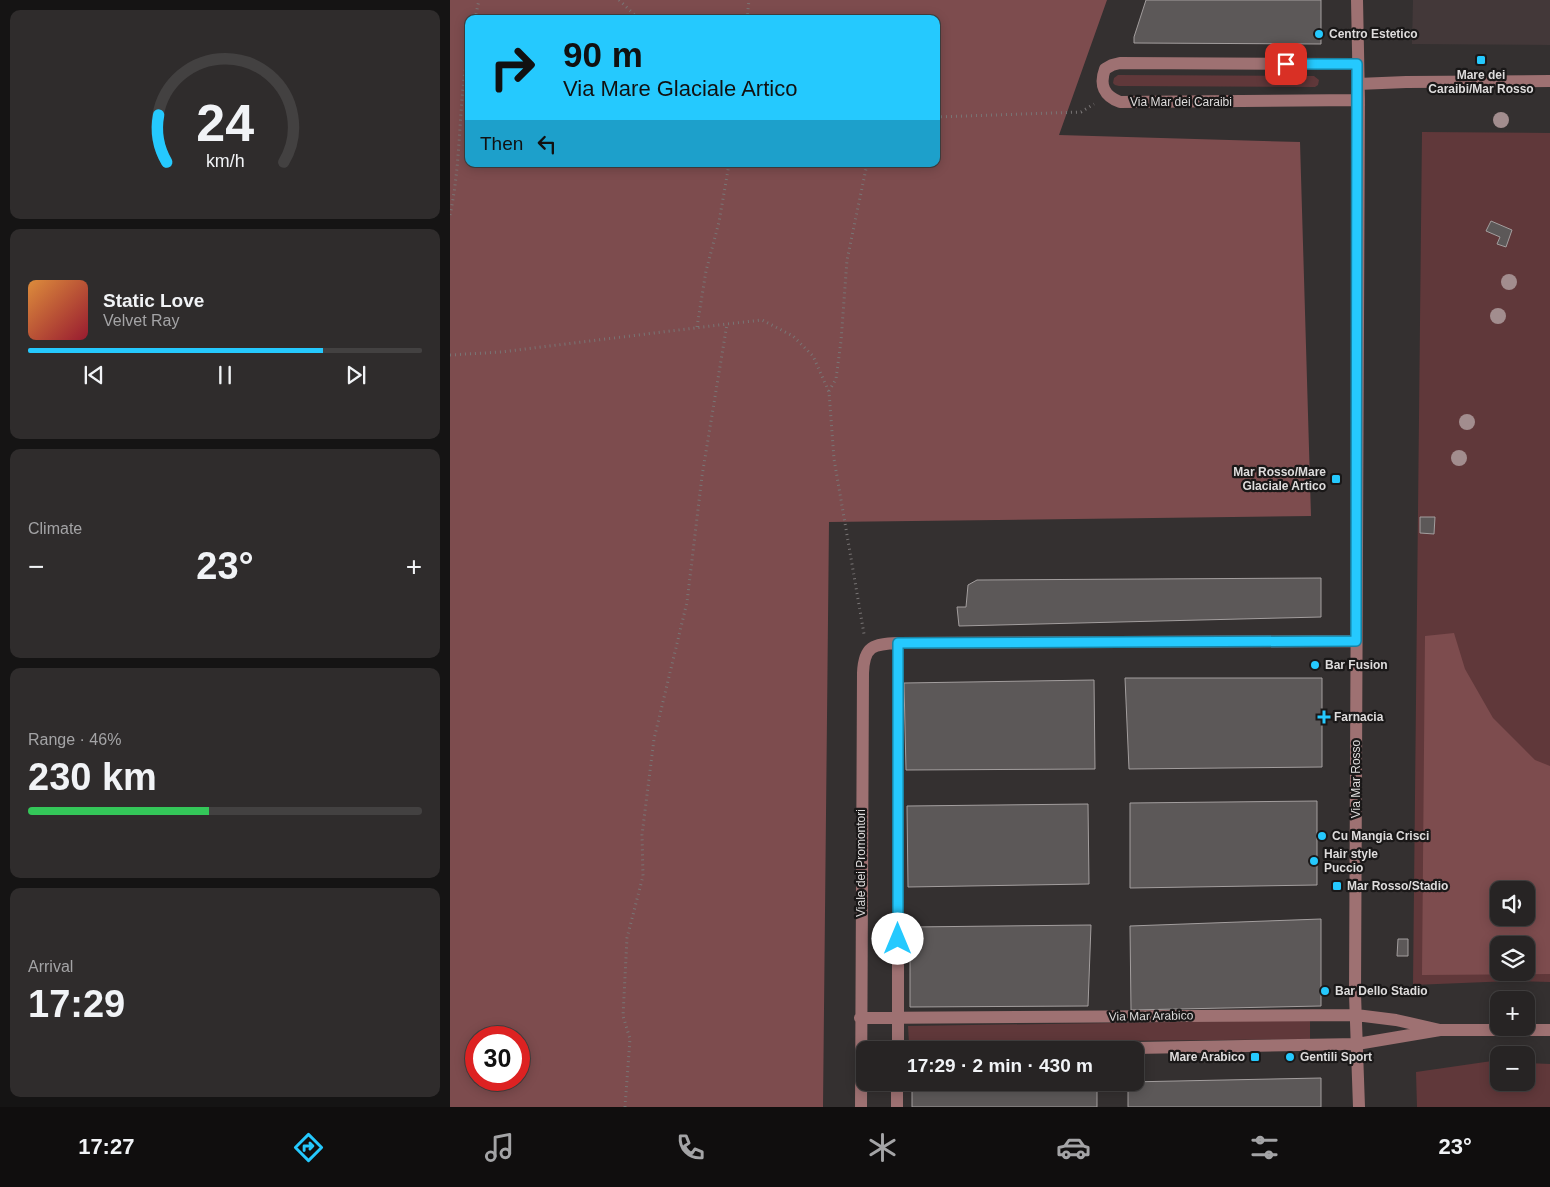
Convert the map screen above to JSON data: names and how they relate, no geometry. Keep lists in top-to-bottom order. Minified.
{"streets":{"street":["Via Mar dei Caraibi","Via Mar Rosso","Viale dei Promontori","Via Mar Arabico"]},"crossings":[["Via Mar dei Caraibi","Via Mar Rosso"],["Via Mar Rosso","Via Mar Arabico"],["Viale dei Promontori","Via Mar Arabico"]],"places":{"other":["Centro Estetico","Bar Fusion","Cu Mangia Crisci","Hair style Puccio","Bar Dello Stadio","Gentili Sport"],"transit":["Mare dei Caraibi/Mar Rosso","Mar Rosso/Mare Glaciale Artico","Mar Rosso/Stadio","Mare Arabico"],"health":["Farnacia"]},"page":{"turn":["90 m","Via Mare Glaciale Artico"],"then":"Then","song":["Static Love","Velvet Ray"],"tile":["Climate",["Range · 46%","230 km"],["Arrival","17:29"]],"heat":["−","23°","+"],"map_buttons":["+","−"],"limit":"30","trip":"17:29 · 2 min · 430 m","tabs":["17:27","23°"],"gauge":["24","km/h"]}}
